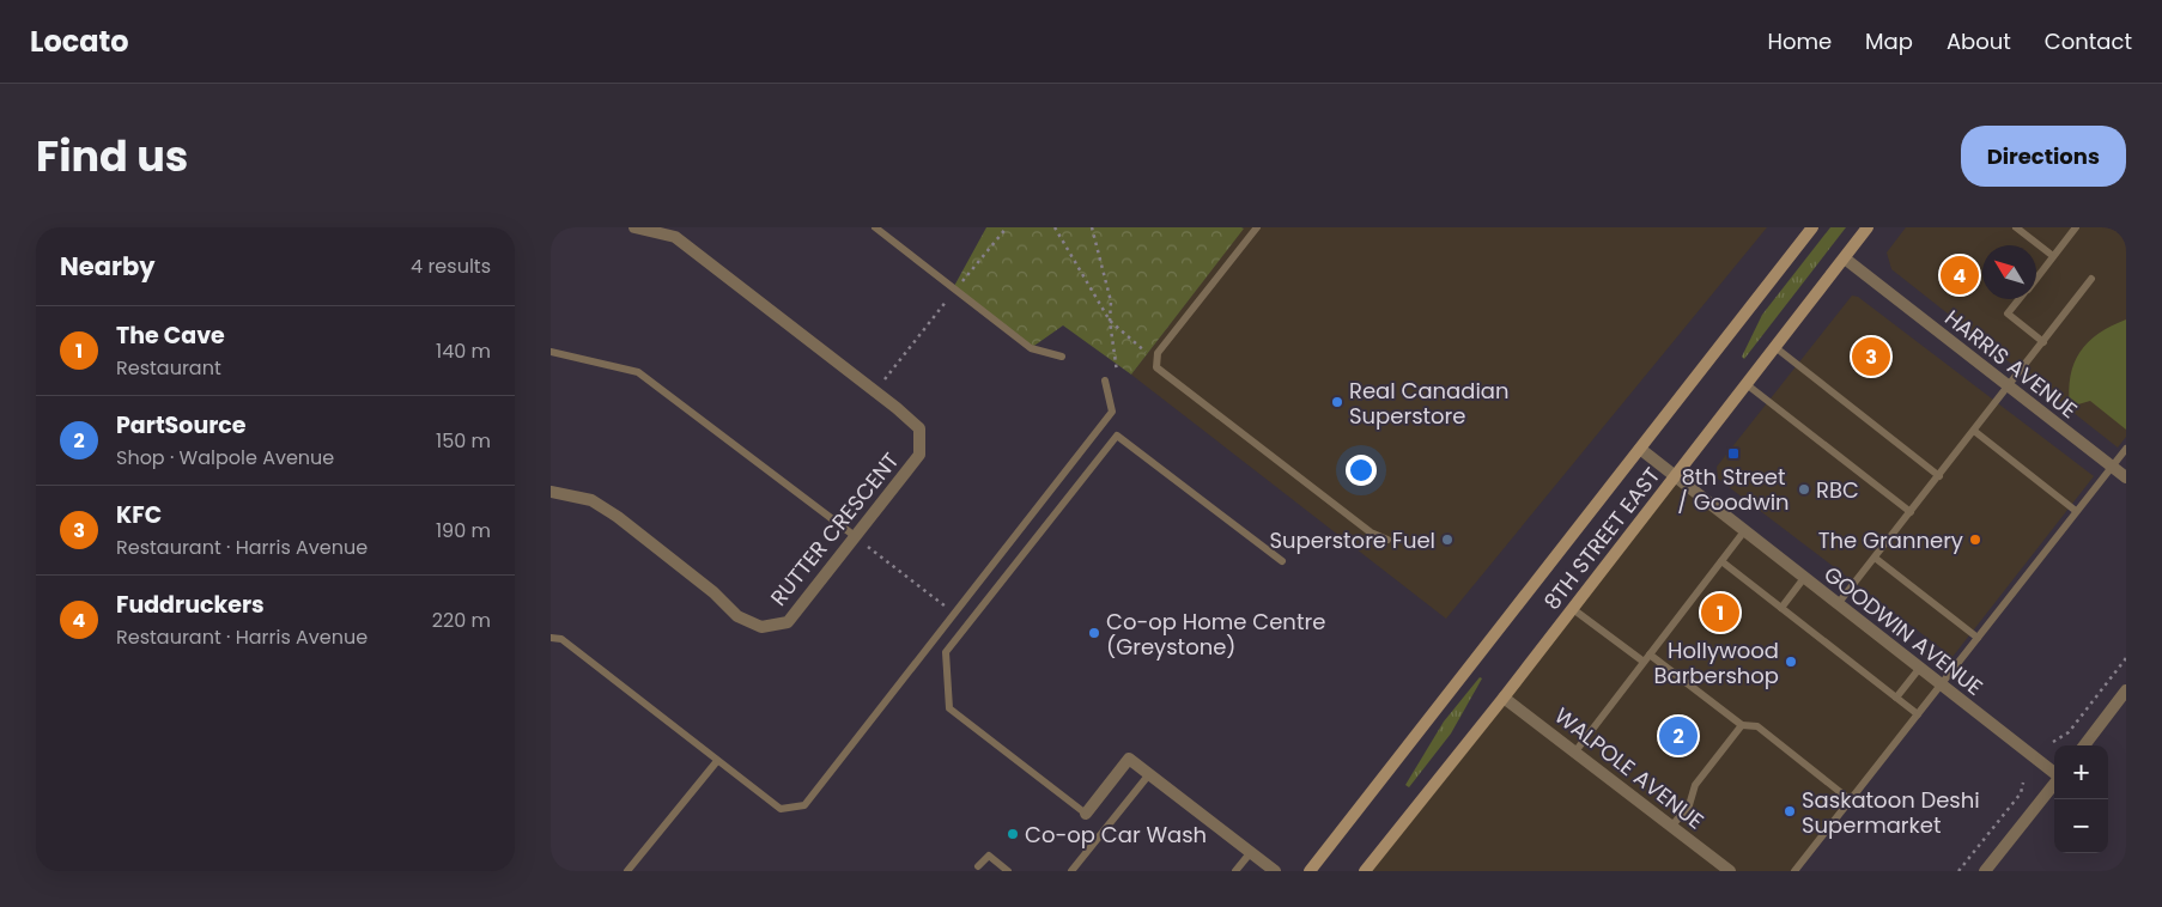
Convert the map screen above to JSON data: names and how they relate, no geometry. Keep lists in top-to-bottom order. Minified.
{"streets":{"main road":["8TH STREET EAST"],"street":["HARRIS AVENUE","RUTTER CRESCENT","GOODWIN AVENUE","WALPOLE AVENUE"]},"crossings":[["HARRIS AVENUE","8TH STREET EAST"],["8TH STREET EAST","GOODWIN AVENUE"],["8TH STREET EAST","WALPOLE AVENUE"]],"places":{"other":["Real Canadian Superstore","RBC","Superstore Fuel","The Grannery","Co-op Home Centre (Greystone)","Hollywood Barbershop","Saskatoon Deshi Supermarket","Co-op Car Wash"],"transit":["8th Street / Goodwin"]},"north":"top left","page":{"header":"Locato","nav":["Home","Map","About","Contact"],"title":"Find us","buttons":"Directions","heading":["Nearby","4 results"],"pins":["4","3","1","2"],"list":[{"mark":"1","name":"The Cave","note":"Restaurant","value":"140 m"},{"mark":"2","name":"PartSource","note":"Shop · Walpole Avenue","value":"150 m"},{"mark":"3","name":"KFC","note":"Restaurant · Harris Avenue","value":"190 m"},{"mark":"4","name":"Fuddruckers","note":"Restaurant · Harris Avenue","value":"220 m"}],"map_buttons":["+","−"]}}
